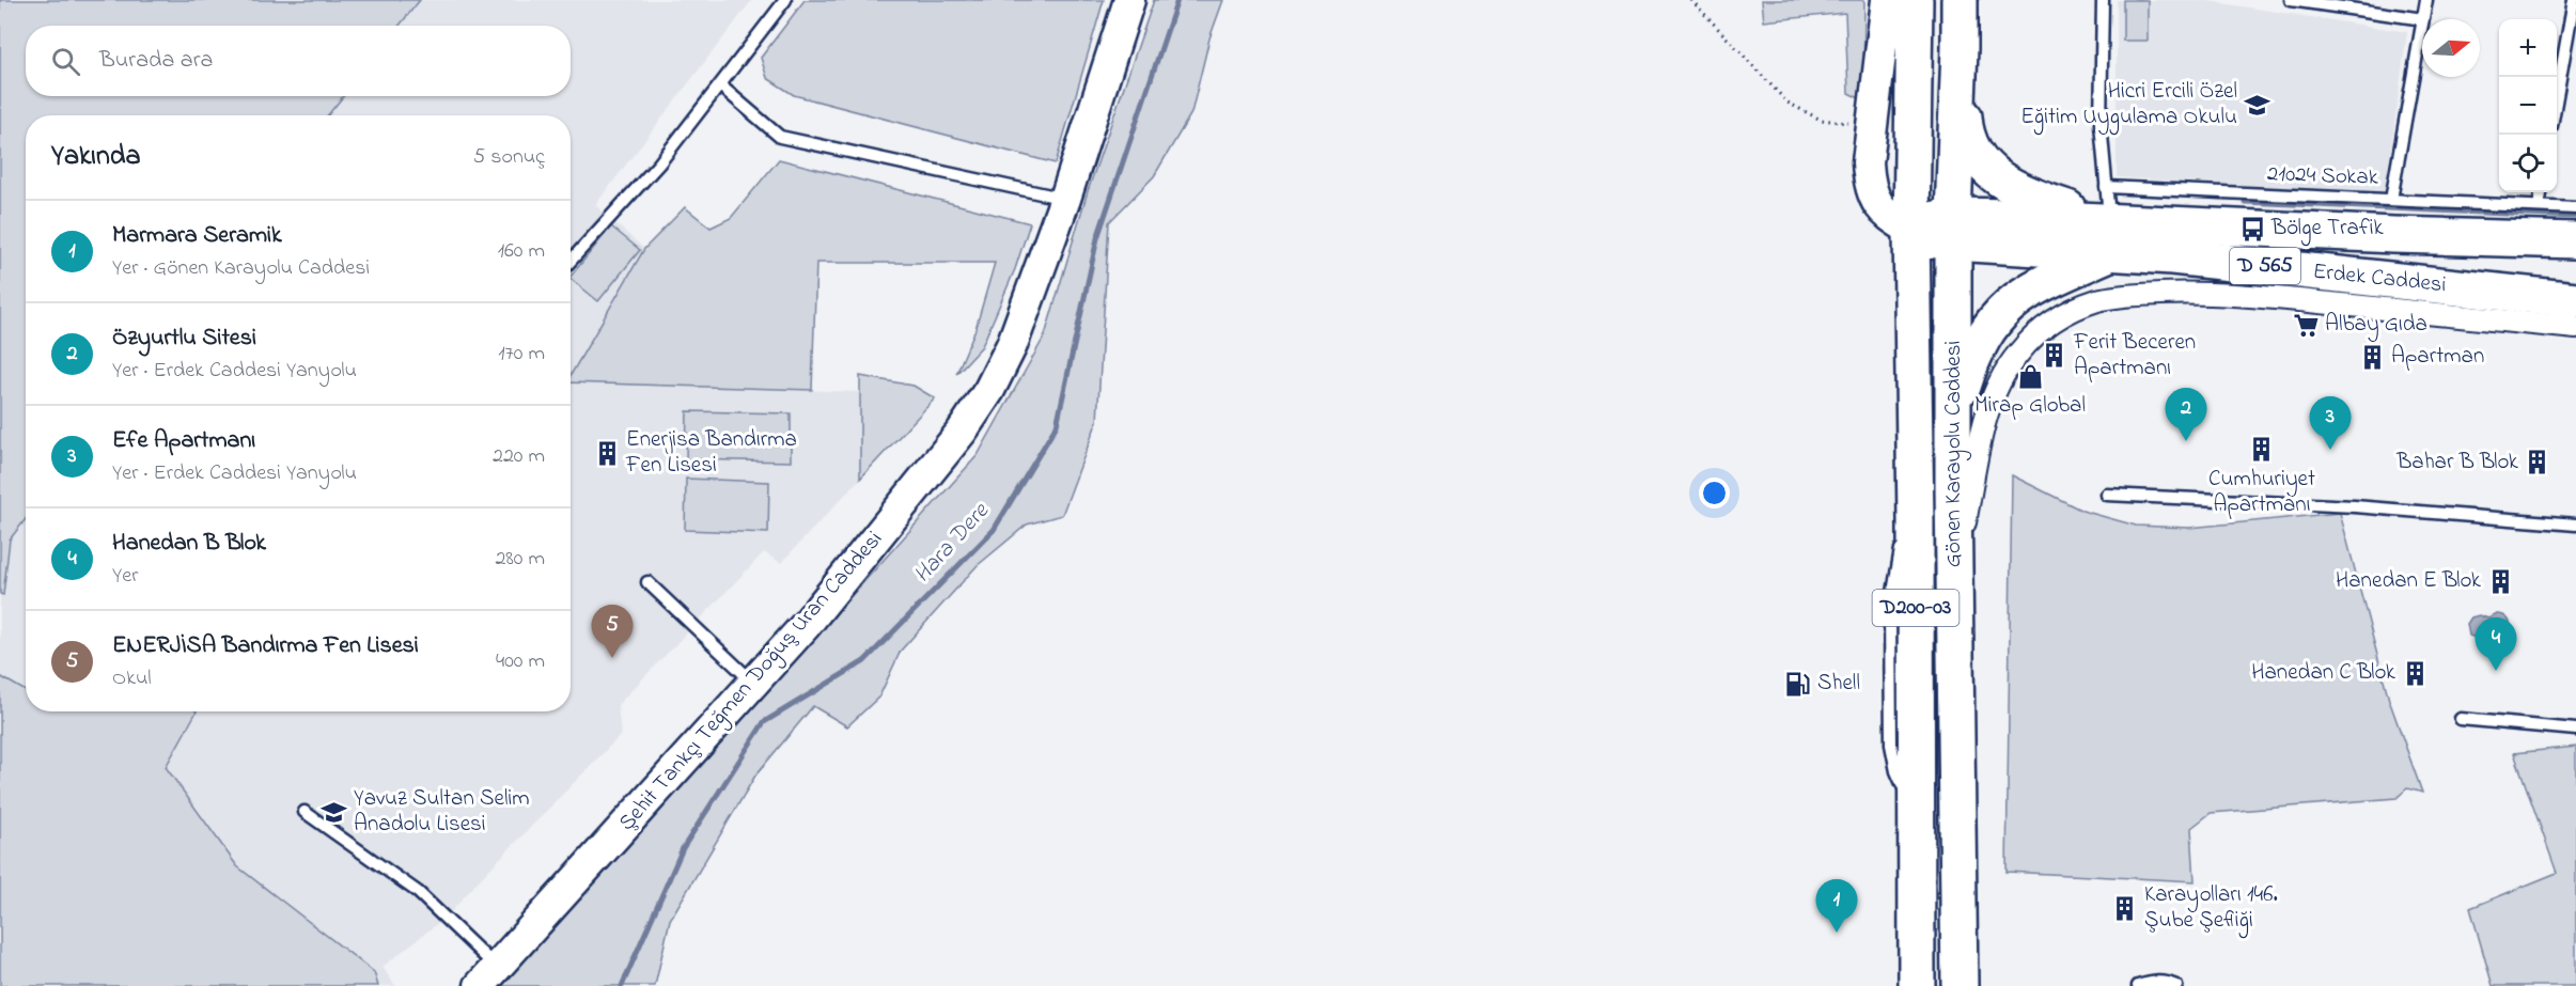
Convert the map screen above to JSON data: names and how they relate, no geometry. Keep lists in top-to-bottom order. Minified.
{"streets":{"highway":["D 565","Erdek Caddesi","Gönen Karayolu Caddesi","D200-03"],"street":["Şehit Tankçı Teğmen Doğuş Uran Caddesi"],"lane":["21024 Sokak"]},"crossings":[["21024 Sokak","Erdek Caddesi"],["D 565","Erdek Caddesi"],["D 565","Gönen Karayolu Caddesi"],["Erdek Caddesi","Gönen Karayolu Caddesi"]],"water":["Hara Dere"],"places":{"school or university":["Hicri Ercili Özel Eğitim Uygulama Okulu","Yavuz Sultan Selim Anadolu Lisesi"],"bus stop":["Bölge Trafik"],"supermarket":["Albay Gıda"],"building":["Ferit Beceren Apartmanı","Apartman","Cumhuriyet Apartmanı","Enerjisa Bandırma Fen Lisesi","Bahar B Blok","Hanedan E Blok","Hanedan C Blok","Karayolları 146. Şube Şefliği"],"shop":["Mirap Global"],"fuel station":["Shell"]},"north":"right","page":{"map_buttons":["+","−"],"search":"Burada ara","heading":["Yakında","5 sonuç"],"list":[{"mark":"1","name":"Marmara Seramik","note":"Yer · Gönen Karayolu Caddesi","value":"160 m"},{"mark":"2","name":"Özyurtlu Sitesi","note":"Yer · Erdek Caddesi Yanyolu","value":"170 m"},{"mark":"3","name":"Efe Apartmanı","note":"Yer · Erdek Caddesi Yanyolu","value":"220 m"},{"mark":"4","name":"Hanedan B Blok","note":"Yer","value":"280 m"},{"mark":"5","name":"ENERJİSA Bandırma Fen Lisesi","note":"Okul","value":"400 m"}],"pins":["2","3","5","4","1"]}}
